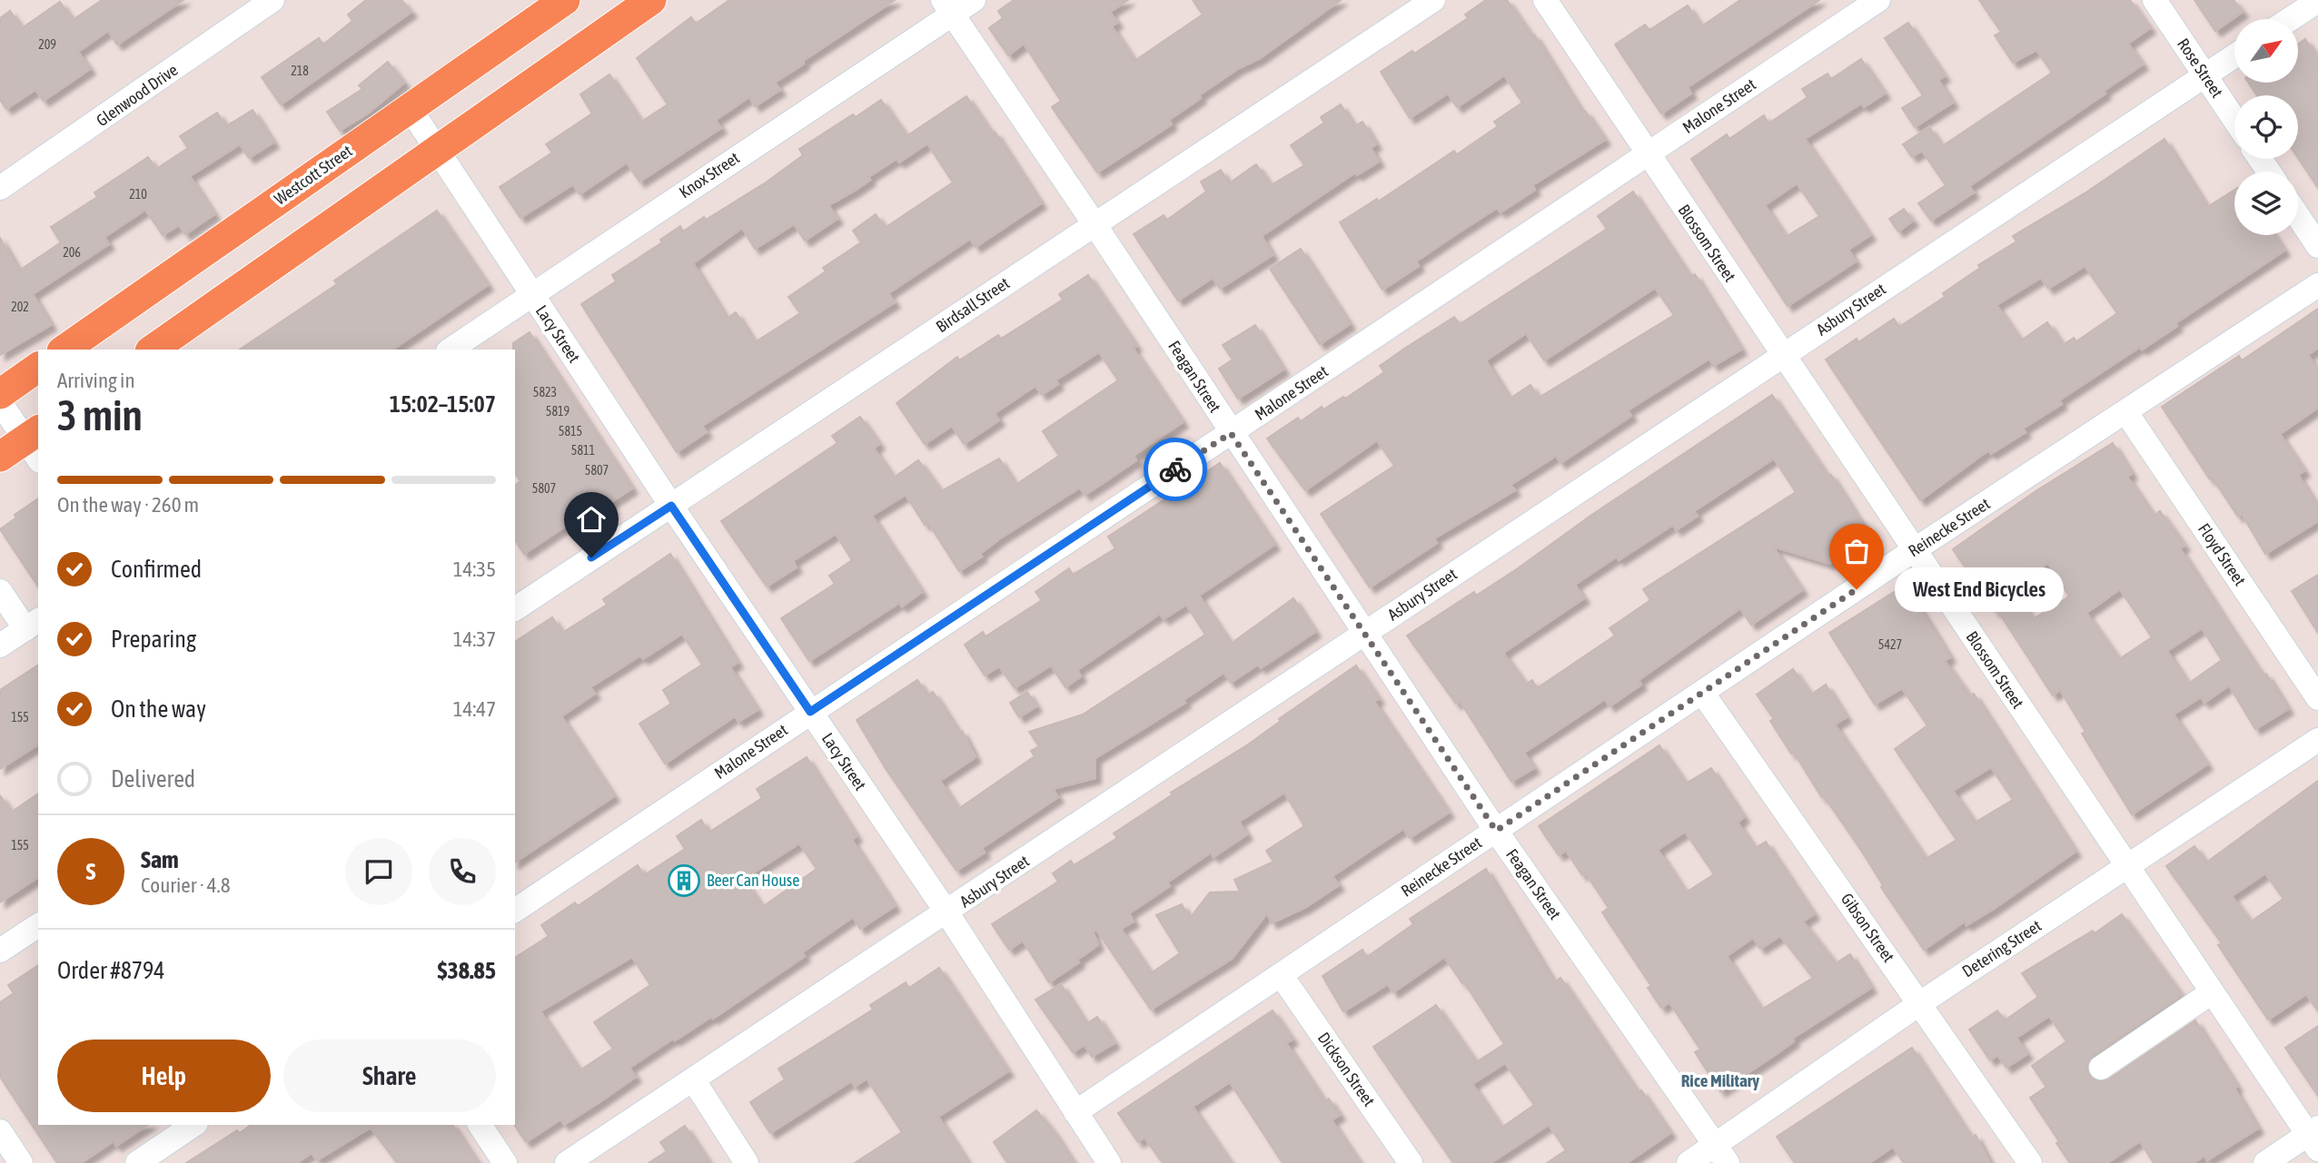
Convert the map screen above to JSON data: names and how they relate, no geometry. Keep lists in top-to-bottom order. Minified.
{"streets":{"main road":["Westcott Street"],"street":["Rose Street","Glenwood Drive","Malone Street","Knox Street","Blossom Street","Birdsall Street","Asbury Street","Lacy Street","Feagan Street","Reinecke Street","Floyd Street","Gibson Street","Detering Street","Dickson Street"]},"crossings":[["Rose Street","Asbury Street"],["Malone Street","Blossom Street"],["Malone Street","Lacy Street"],["Malone Street","Feagan Street"],["Westcott Street","Lacy Street"],["Knox Street","Lacy Street"],["Knox Street","Feagan Street"],["Blossom Street","Asbury Street"],["Blossom Street","Reinecke Street"],["Blossom Street","Detering Street"],["Birdsall Street","Lacy Street"],["Birdsall Street","Feagan Street"],["Asbury Street","Lacy Street"],["Asbury Street","Feagan Street"],["Lacy Street","Reinecke Street"],["Feagan Street","Reinecke Street"],["Feagan Street","Detering Street"],["Reinecke Street","Floyd Street"],["Reinecke Street","Gibson Street"],["Reinecke Street","Dickson Street"],["Gibson Street","Detering Street"]],"districts":["Rice Military"],"places":{"other":["West End Bicycles"],"building":["Beer Can House"]},"house_numbers":["209","218","210","206","202","5823","5819","5815","5811","5807","5807","5427","155","155"],"north":"top right","page":{"heading":["3 min","Arriving in","15:02–15:07"],"panel":["Sam","Courier · 4.8","Order #8794","$38.85"],"bar":"On the way · 260 m","list":[["Confirmed","14:35"],["Preparing","14:37"],["On the way","14:47"],"Delivered"],"bubble":"West End Bicycles","round":"S","buttons":["Help","Share"]}}
